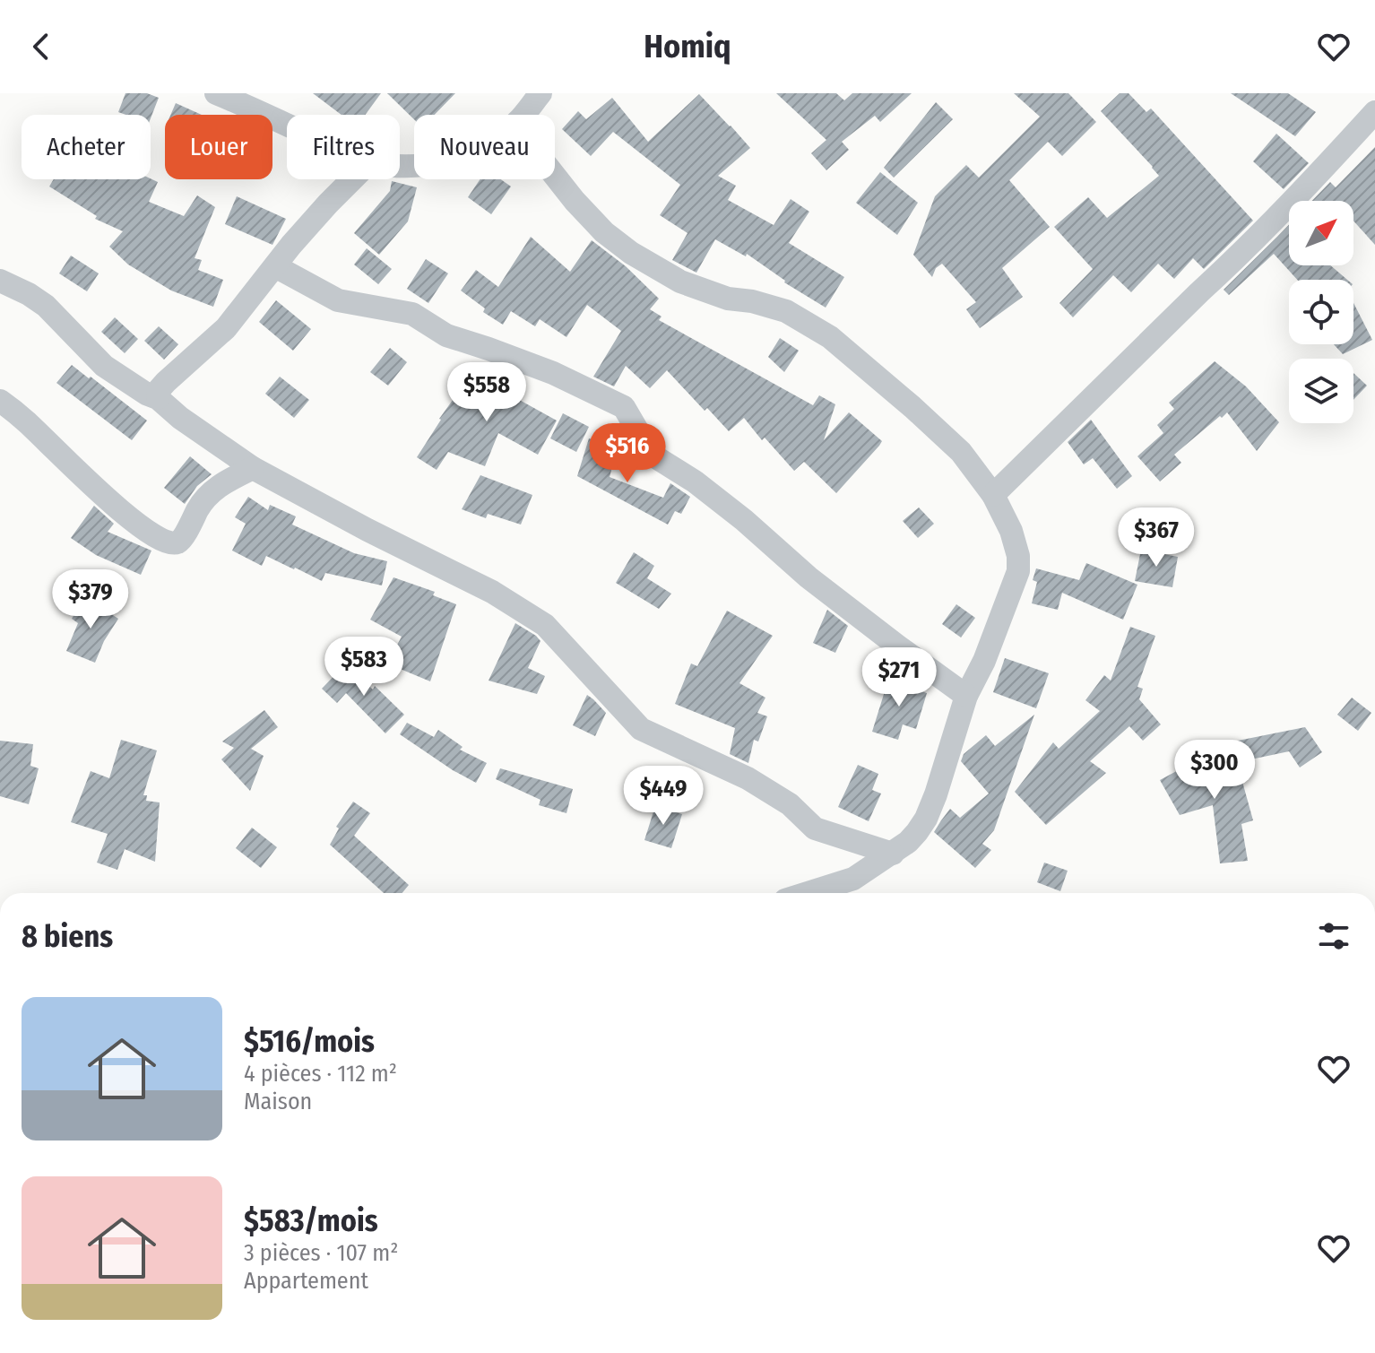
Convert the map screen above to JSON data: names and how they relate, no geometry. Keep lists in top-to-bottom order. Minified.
{"north":"top right","page":{"header":"Homiq","chip":["Acheter","Louer","Filtres","Nouveau"],"price":["$558","$516","$367","$379","$583","$271","$300","$449"],"heading":"8 biens","list":[{"name":"$516/mois","note":"4 pièces · 112 m² · Maison"},{"name":"$583/mois","note":"3 pièces · 107 m² · Appartement"}]}}
